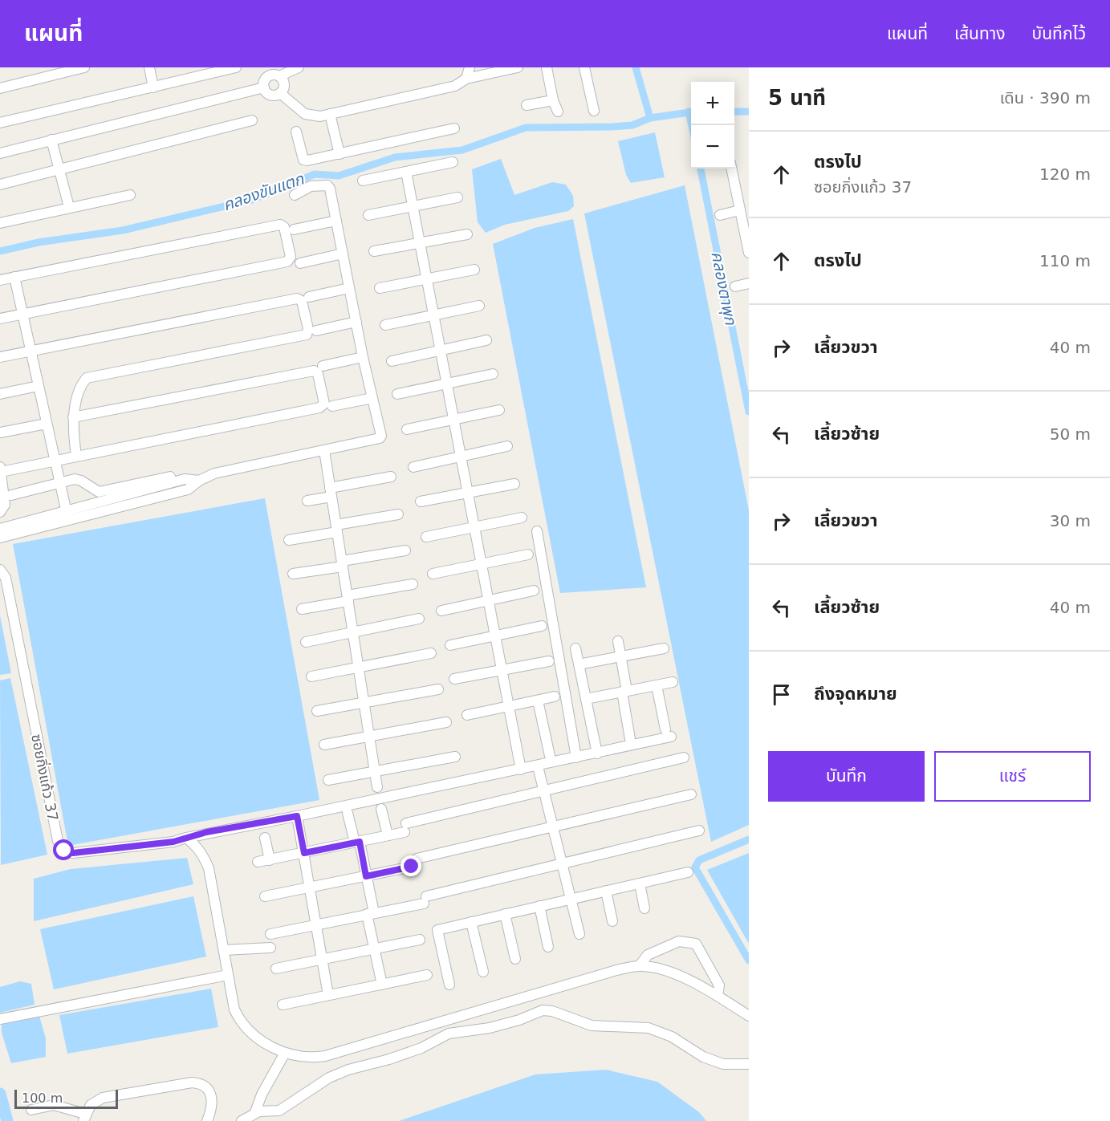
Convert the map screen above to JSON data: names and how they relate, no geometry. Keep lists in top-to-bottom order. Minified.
{"streets":{"street":["ซอยกิ่งแก้ว 37"]},"water":["คลองขันแตก","คลองตาพุก"],"scale_bar":"100 m","page":{"header":"แผนที่","nav":["แผนที่","เส้นทาง","บันทึกไว้"],"heading":["5 นาที","เดิน · 390 m"],"map_buttons":["+","−"],"list":[["ตรงไป","ซอยกิ่งแก้ว 37","120 m"],["ตรงไป","110 m"],["เลี้ยวขวา","40 m"],["เลี้ยวซ้าย","50 m"],["เลี้ยวขวา","30 m"],["เลี้ยวซ้าย","40 m"],"ถึงจุดหมาย"],"buttons":["บันทึก","แชร์"],"scale":"100 m"}}
